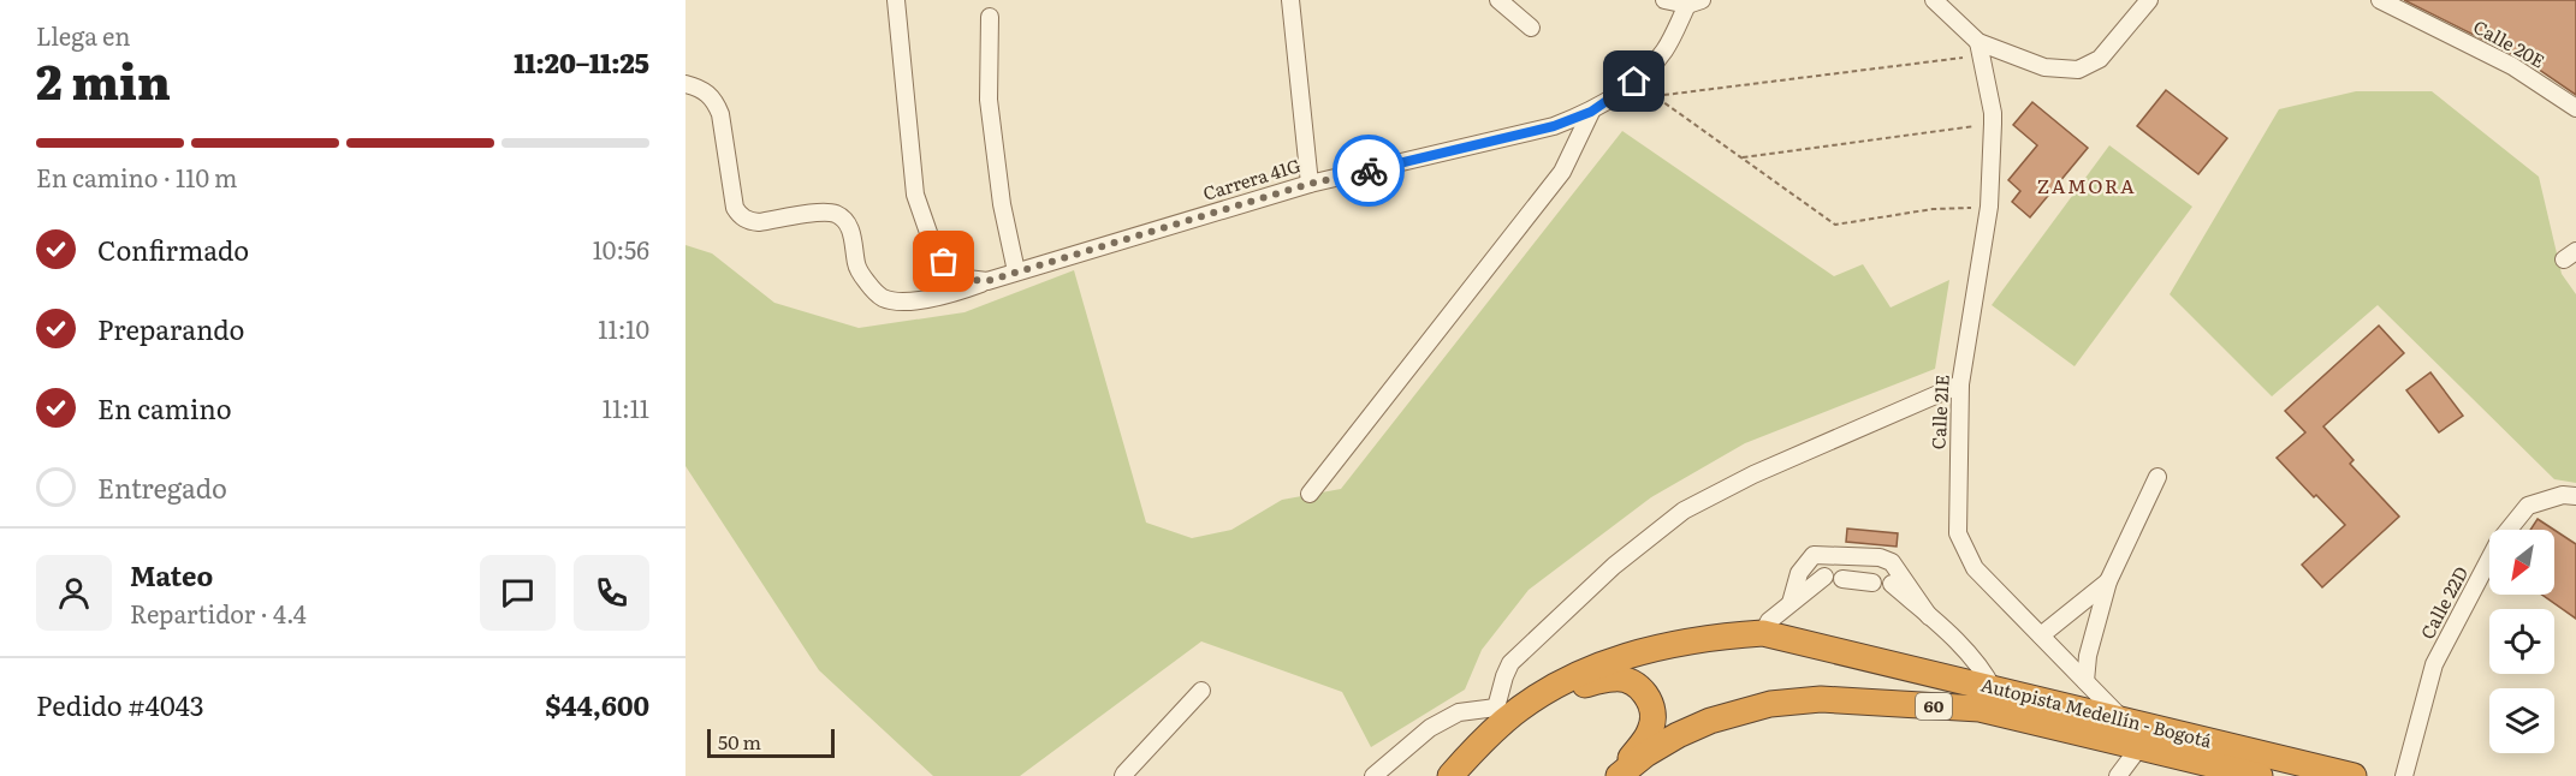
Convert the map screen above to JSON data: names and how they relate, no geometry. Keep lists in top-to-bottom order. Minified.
{"streets":{"highway":["60","Autopista Medellín - Bogotá"],"street":["Calle 20E","Carrera 41G","Calle 21E","Calle 22D"]},"crossings":[["Calle 21E","Autopista Medellín - Bogotá"]],"districts":["ZAMORA"],"scale_bar":"50 m","north":"bottom left","page":{"heading":["2 min","Llega en","11:20–11:25"],"panel":["Mateo","Repartidor · 4.4","Pedido #4043","$44,600"],"bar":"En camino · 110 m","list":[["Confirmado","10:56"],["Preparando","11:10"],["En camino","11:11"],"Entregado"],"scale":"50 m"}}
